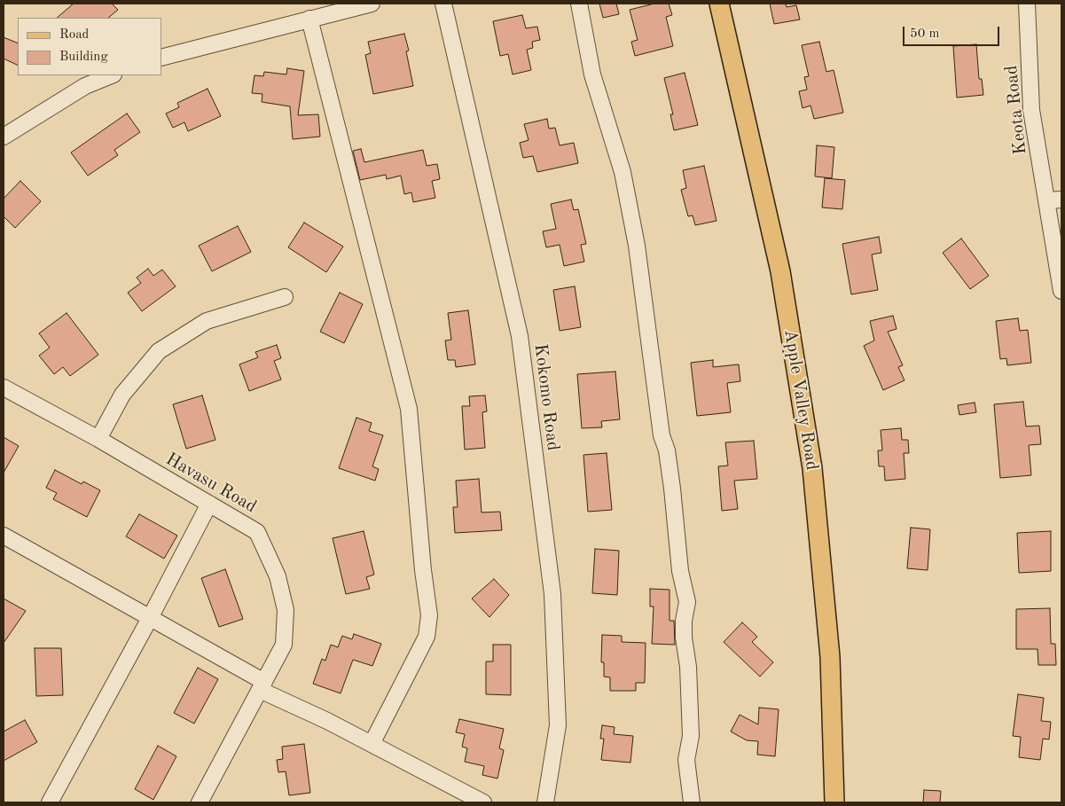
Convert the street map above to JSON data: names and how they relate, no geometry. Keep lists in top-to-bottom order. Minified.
{"streets":{"main road":["Apple Valley Road"],"street":["Keota Road","Kokomo Road","Havasu Road"]},"legend":["Road","Building"],"scale_bar":"50 m"}
